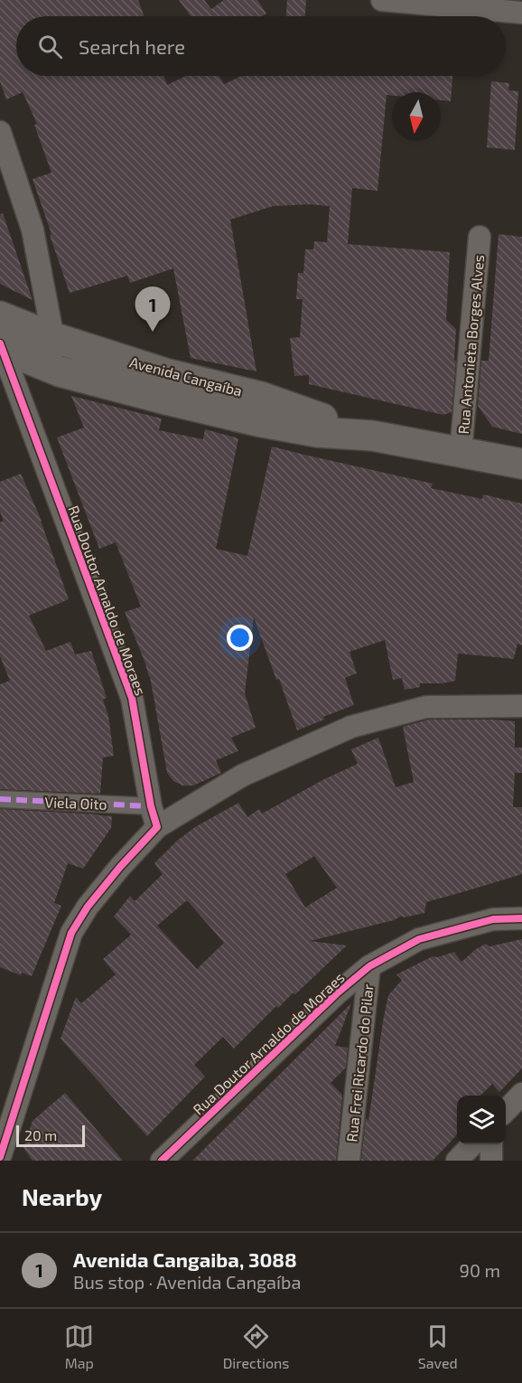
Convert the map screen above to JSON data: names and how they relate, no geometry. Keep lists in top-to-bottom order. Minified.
{"streets":{"main road":["Avenida Cangaíba"],"street":["Rua Antonieta Borges Alves","Rua Doutor Arnaldo de Moraes","Viela Oito","Rua Frei Ricardo do Pilar"]},"crossings":[["Rua Antonieta Borges Alves","Avenida Cangaíba"],["Avenida Cangaíba","Rua Doutor Arnaldo de Moraes"],["Rua Doutor Arnaldo de Moraes","Viela Oito"],["Rua Doutor Arnaldo de Moraes","Rua Frei Ricardo do Pilar"]],"scale_bar":"20 m","north":"bottom","page":{"search":"Search here","pins":"1","scale":"20 m","heading":"Nearby","list":[{"mark":"1","name":"Avenida Cangaiba, 3088","note":"Bus stop · Avenida Cangaíba","value":"90 m"}],"nav":["Map","Directions","Saved"]}}
